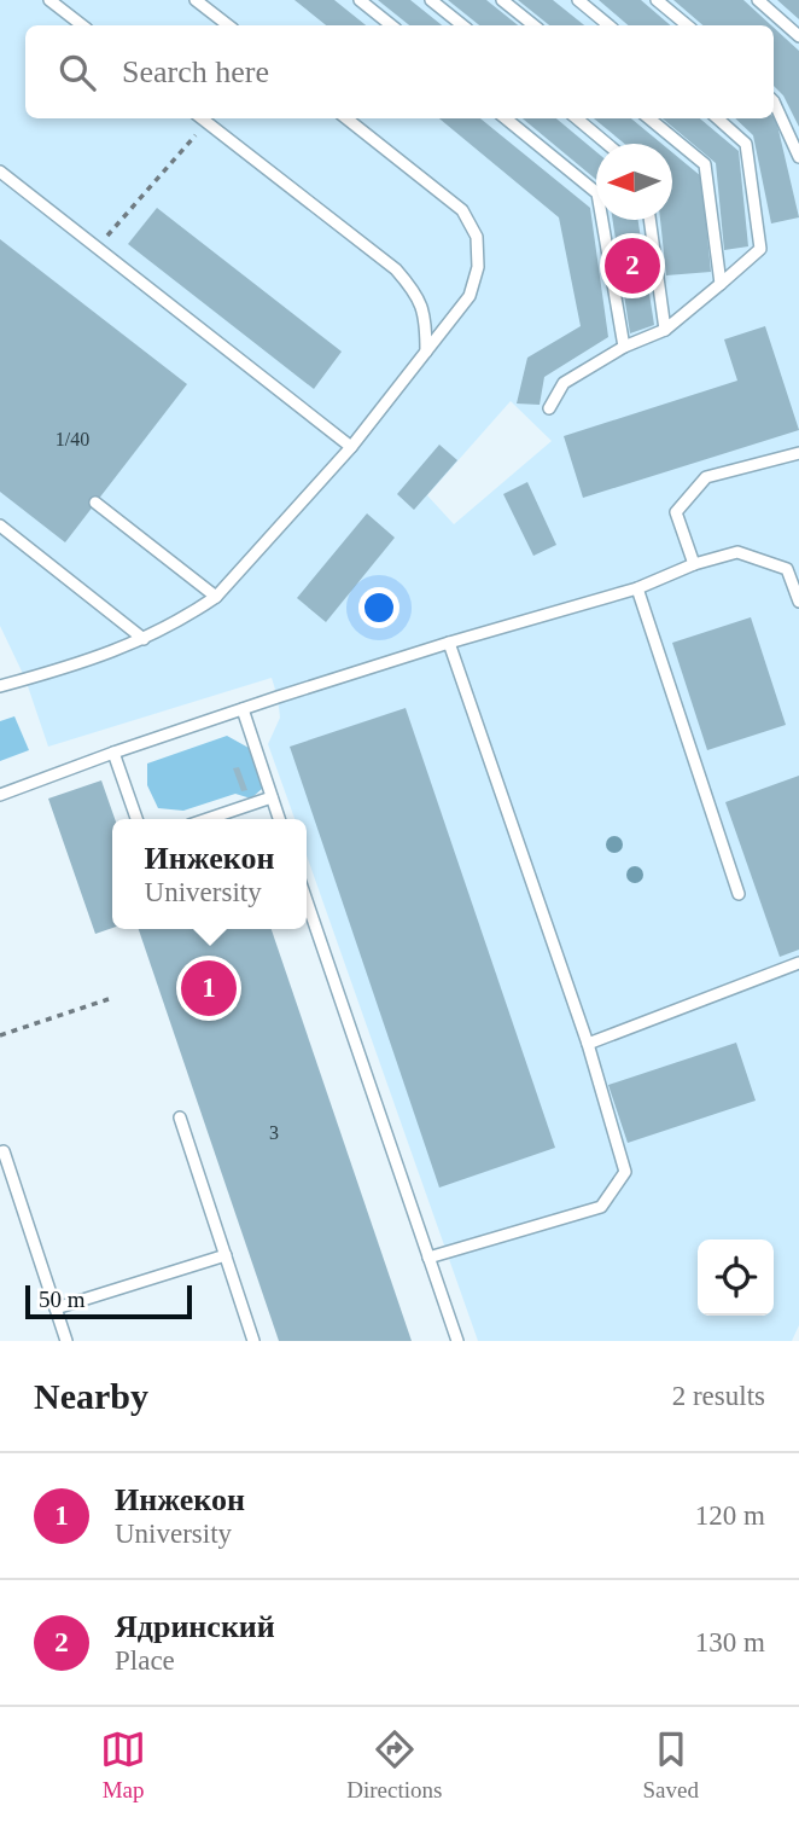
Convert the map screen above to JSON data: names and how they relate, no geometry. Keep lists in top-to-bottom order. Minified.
{"house_numbers":["1/40","3"],"scale_bar":"50 m","north":"left","page":{"search":"Search here","pins":["2","1"],"popup":["Инжекон","University"],"scale":"50 m","heading":["Nearby","2 results"],"list":[{"mark":"1","name":"Инжекон","note":"University","value":"120 m"},{"mark":"2","name":"Ядринский","note":"Place","value":"130 m"}],"nav":["Map","Directions","Saved"]}}
